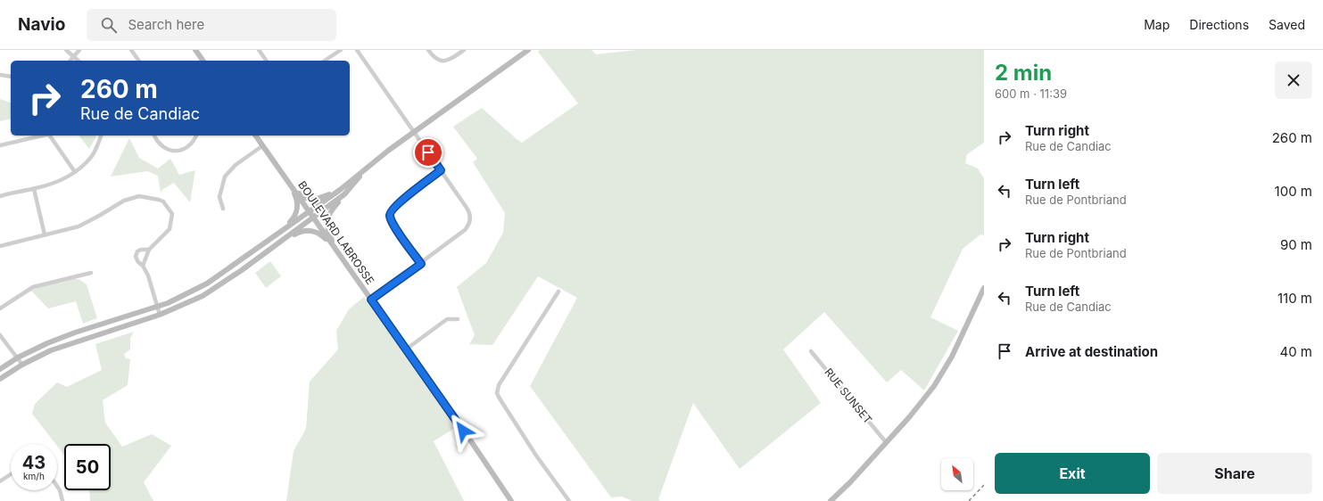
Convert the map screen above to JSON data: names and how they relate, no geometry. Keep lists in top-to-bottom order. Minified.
{"streets":{"main road":["BOULEVARD LABROSSE"],"street":["RUE SUNSET"]},"north":"top left","page":{"header":"Navio","search":"Search here","nav":["Map","Directions","Saved"],"heading":["2 min","600 m · 11:39"],"turn":["260 m","Rue de Candiac"],"list":[{"name":"Turn right","note":"Rue de Candiac","value":"260 m"},{"name":"Turn left","note":"Rue de Pontbriand","value":"100 m"},{"name":"Turn right","note":"Rue de Pontbriand","value":"90 m"},{"name":"Turn left","note":"Rue de Candiac","value":"110 m"},{"name":"Arrive at destination","value":"40 m"}],"speed":"43 km/h","limit":"50","buttons":["Exit","Share"]}}
